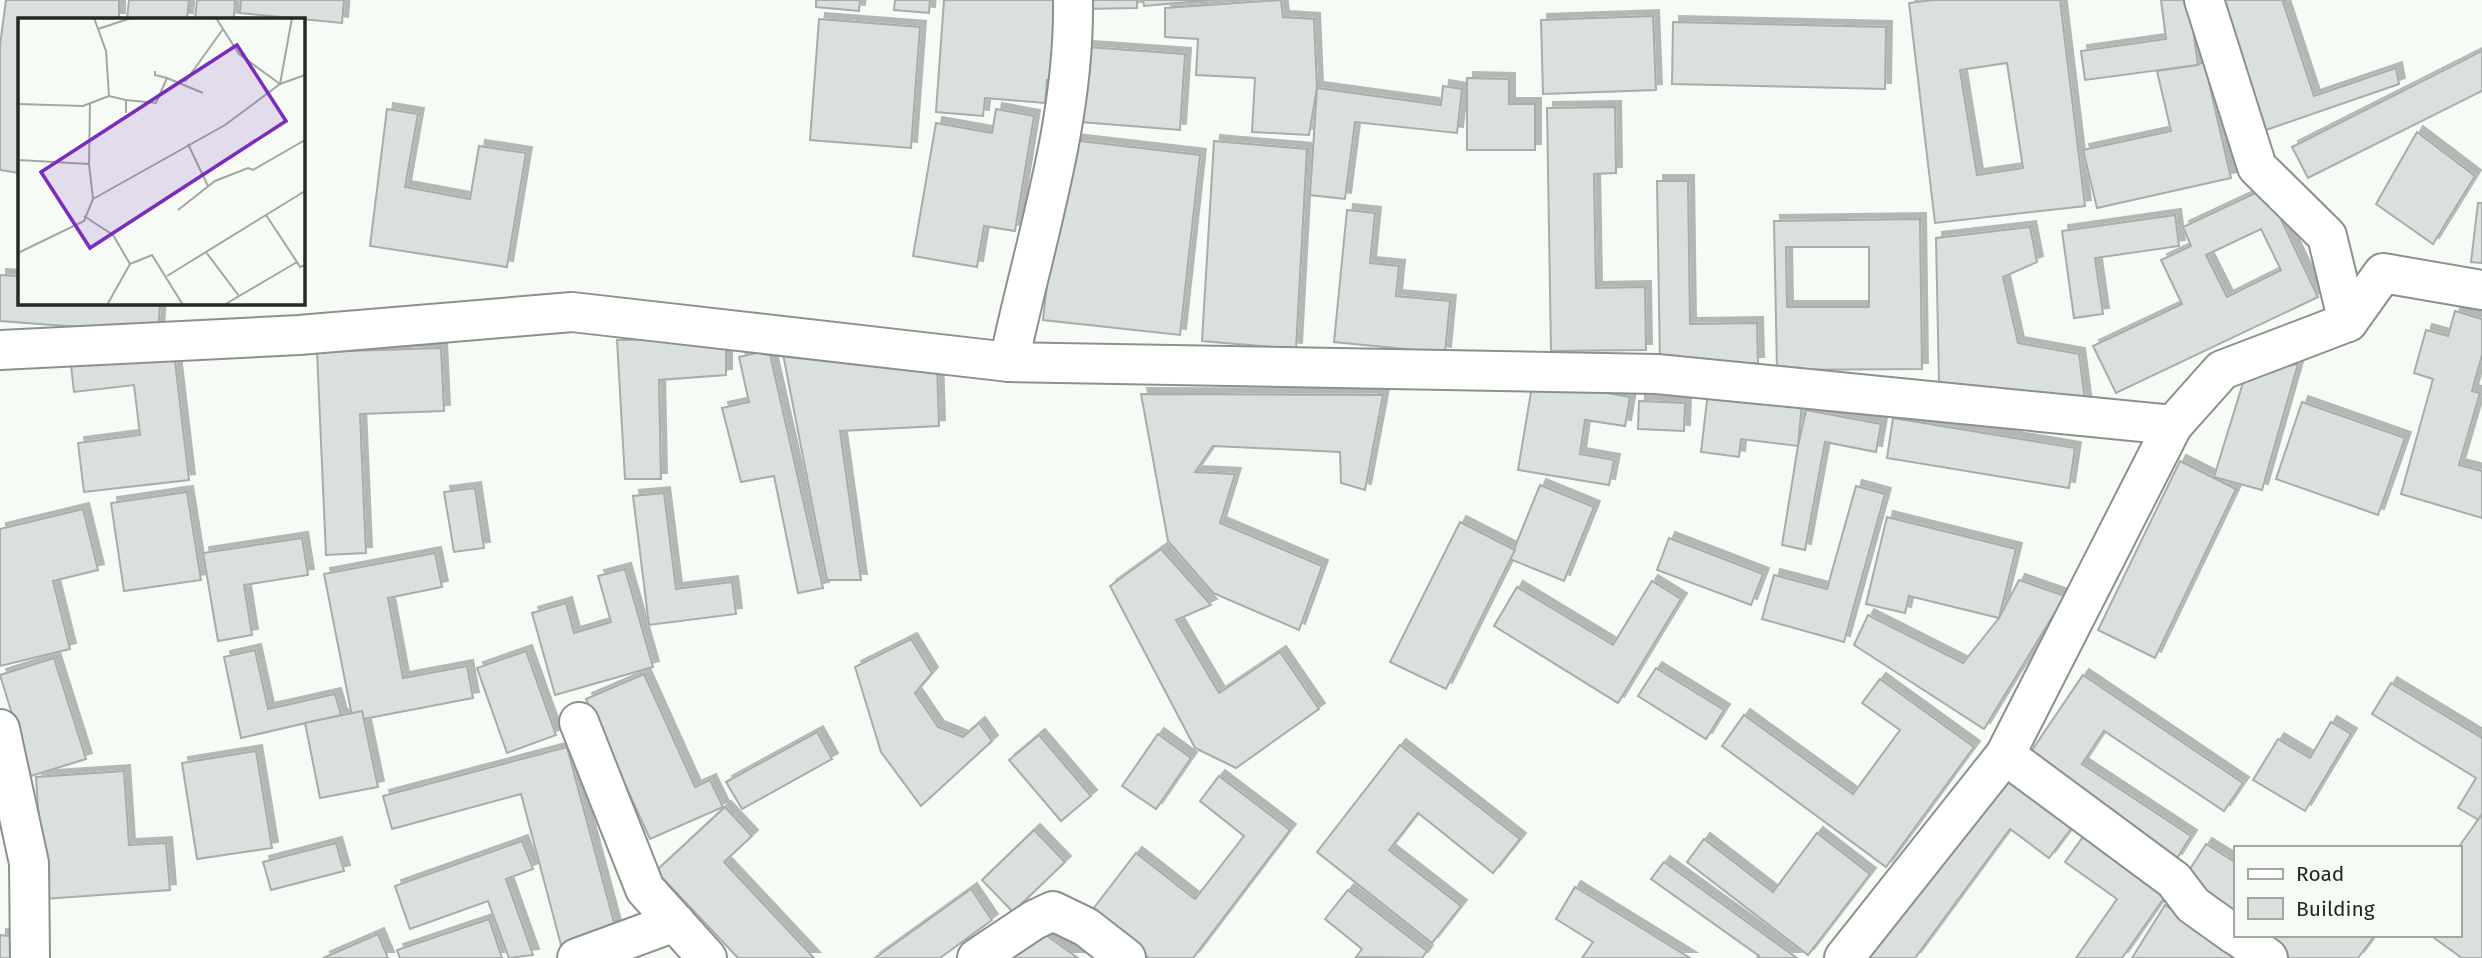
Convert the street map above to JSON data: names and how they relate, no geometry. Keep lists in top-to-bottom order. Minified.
{"legend":["Road","Building"]}
